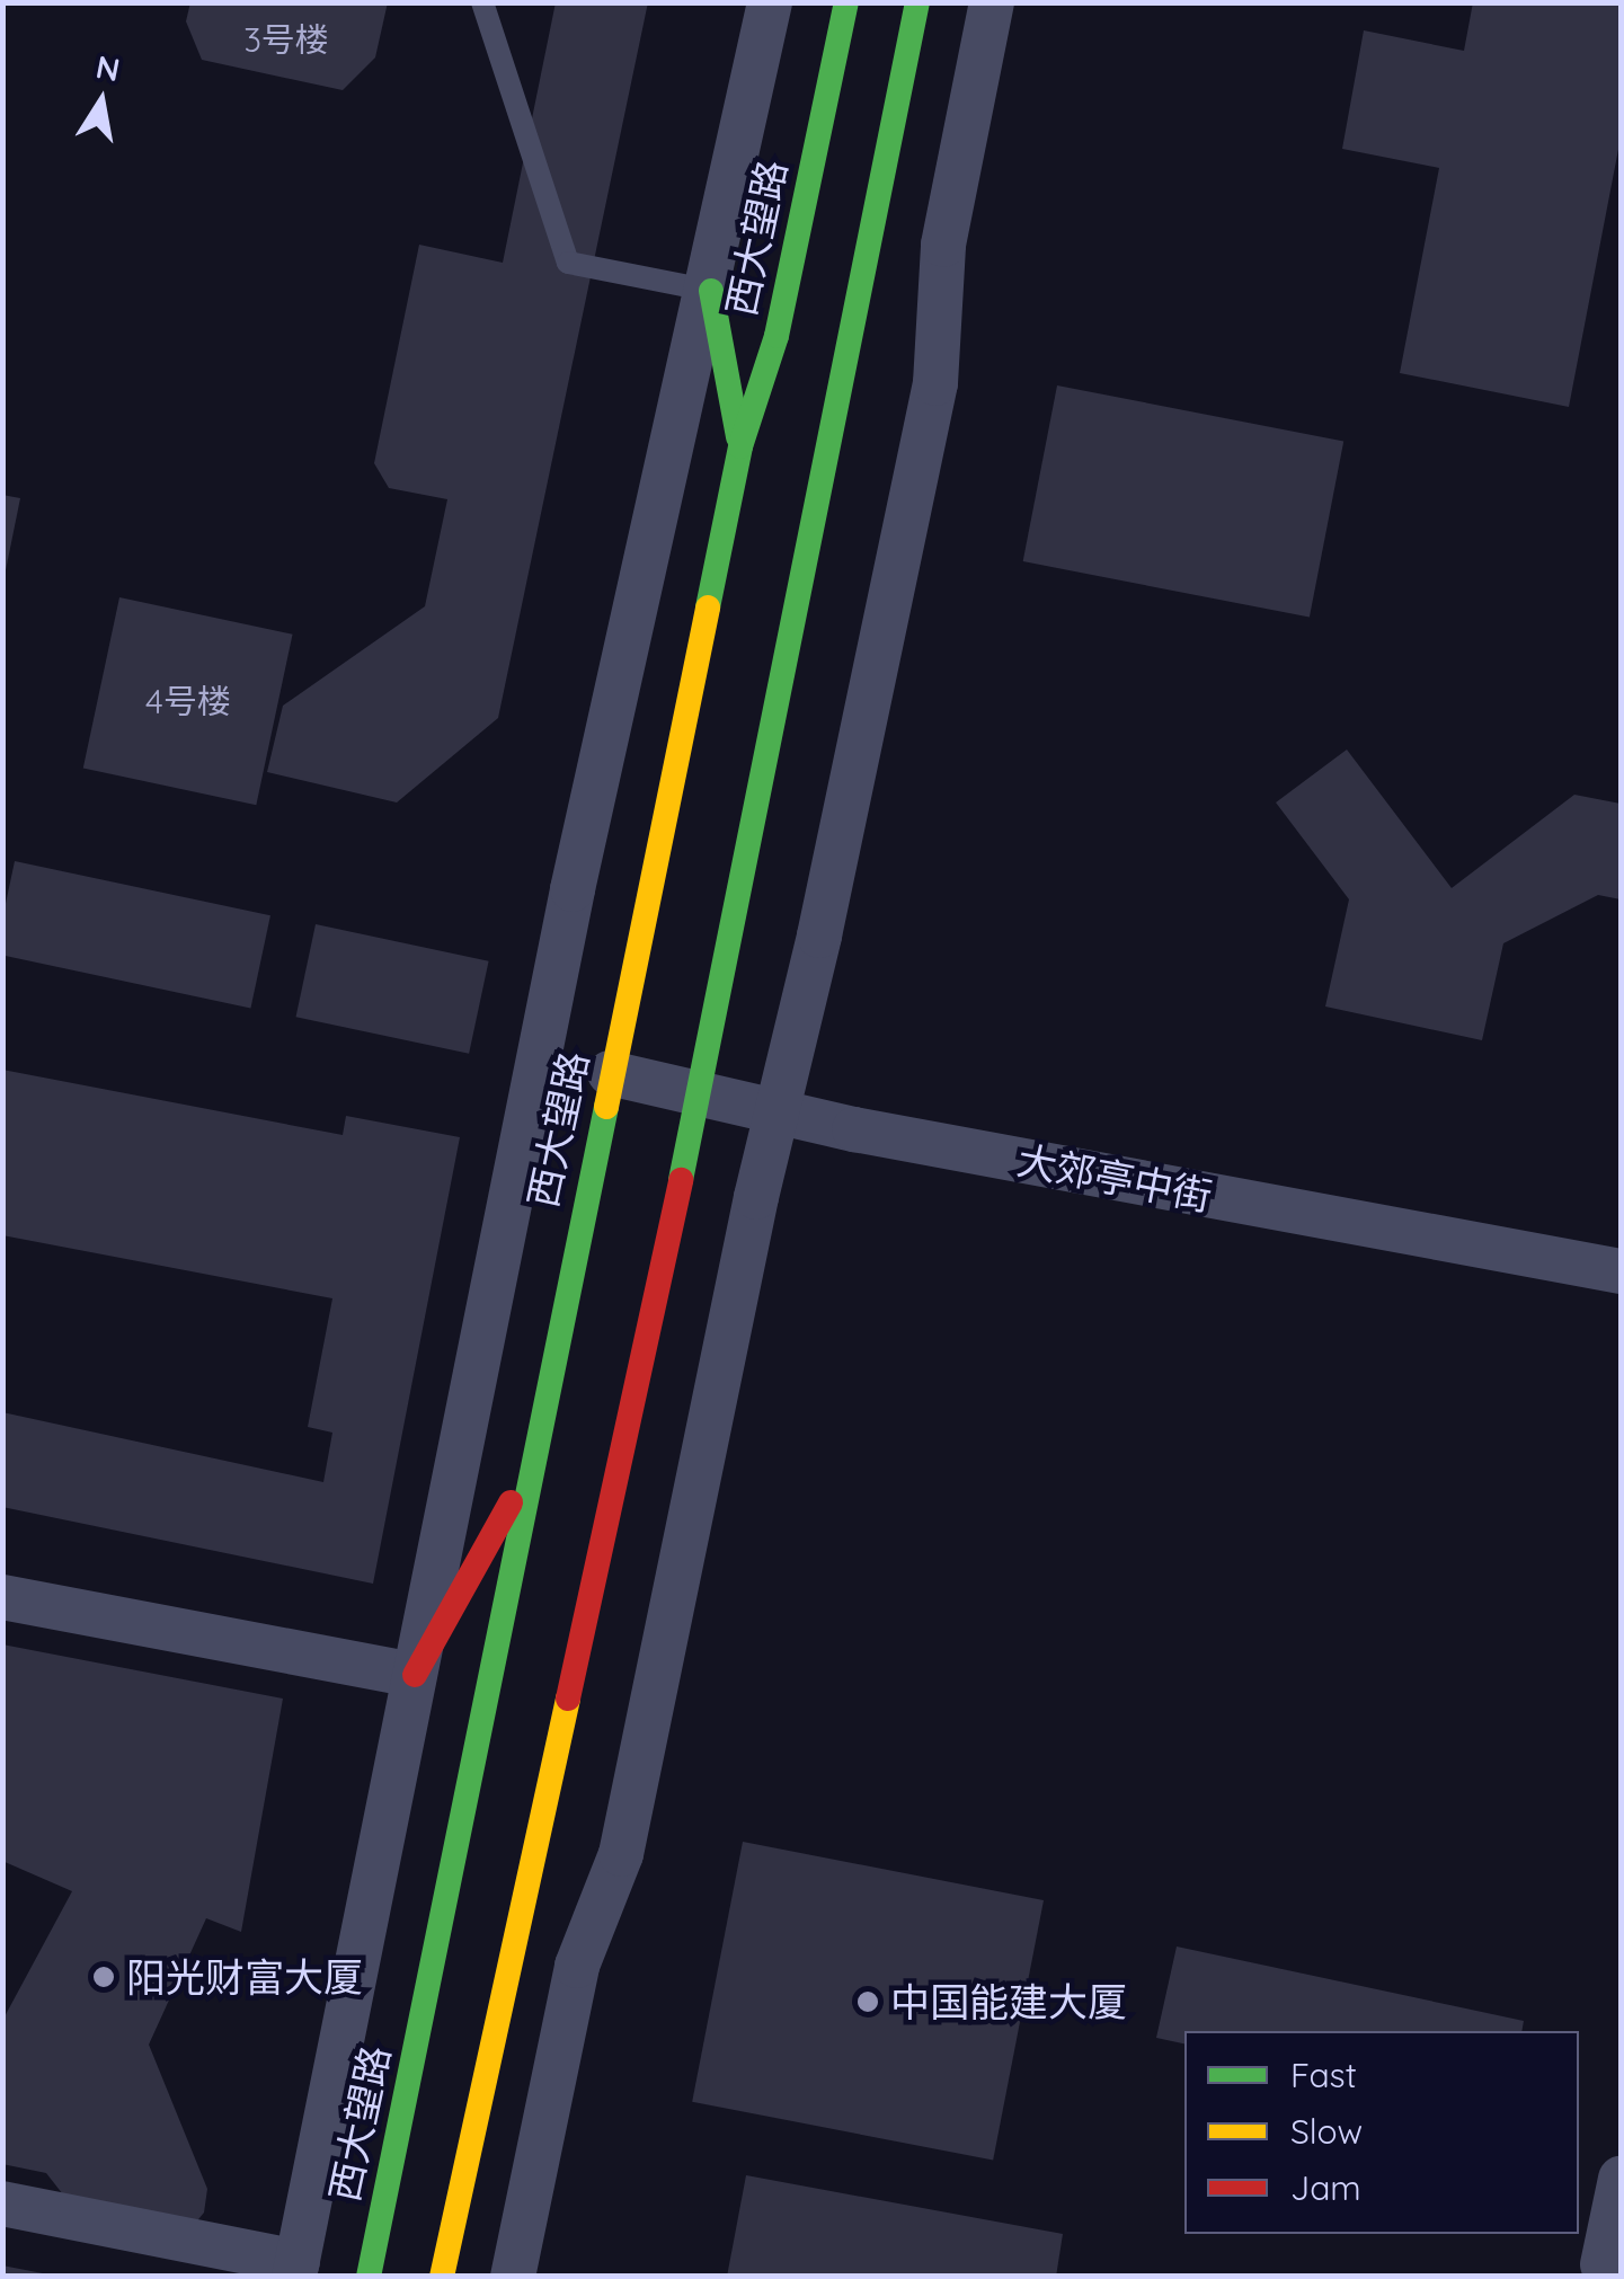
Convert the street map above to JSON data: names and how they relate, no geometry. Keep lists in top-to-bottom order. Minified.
{"streets":{"main road":["西大望路"],"street":["大郊亭中街"]},"crossings":[["西大望路","大郊亭中街"]],"places":["阳光财富大厦","中国能建大厦"],"house_numbers":["3号楼","4号楼"],"legend":["Fast","Slow","Jam"],"north":"top"}
